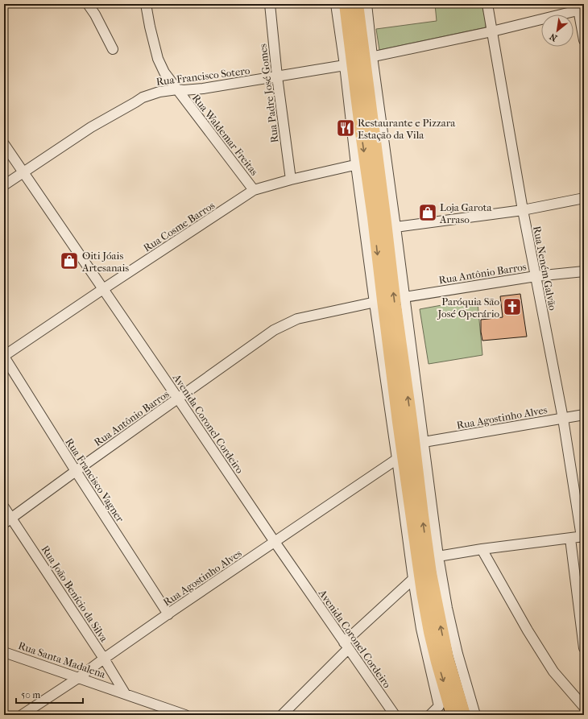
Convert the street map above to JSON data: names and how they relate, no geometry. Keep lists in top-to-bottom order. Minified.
{"streets":{"street":["Rua Francisco Sotero","Rua Padre José Gomes","Rua Waldemar Freitas","Rua Cosme Barros","Rua Neném Galvão","Rua Antônio Barros","Rua Agostinho Alves","Avenida Coronel Cordeiro","Rua Francisco Vagner","Rua João Benício da Silva","Rua Santa Madalena"]},"crossings":[["Rua Francisco Sotero","Rua Padre José Gomes"],["Rua Francisco Sotero","Rua Waldemar Freitas"],["Rua Francisco Sotero","Rua Neném Galvão"],["Rua Francisco Sotero","Avenida Coronel Cordeiro"],["Rua Padre José Gomes","Rua Cosme Barros"],["Rua Waldemar Freitas","Rua Cosme Barros"],["Rua Cosme Barros","Avenida Coronel Cordeiro"],["Rua Cosme Barros","Rua Francisco Vagner"],["Rua Neném Galvão","Rua Antônio Barros"],["Rua Neném Galvão","Rua Agostinho Alves"],["Rua Antônio Barros","Avenida Coronel Cordeiro"],["Rua Antônio Barros","Rua Francisco Vagner"],["Rua Antônio Barros","Rua João Benício da Silva"],["Rua Agostinho Alves","Avenida Coronel Cordeiro"],["Rua Agostinho Alves","Rua Francisco Vagner"],["Rua Agostinho Alves","Rua João Benício da Silva"],["Rua Agostinho Alves","Rua Santa Madalena"],["Rua João Benício da Silva","Rua Santa Madalena"]],"places":{"restaurant":["Restaurante e Pizzara Estação da Vila"],"shop":["Loja Garota Arraso","Oiti Jóais Artesanais"],"church":["Paróquia São José Operário"]},"scale_bar":"50 m","north":"bottom left"}
